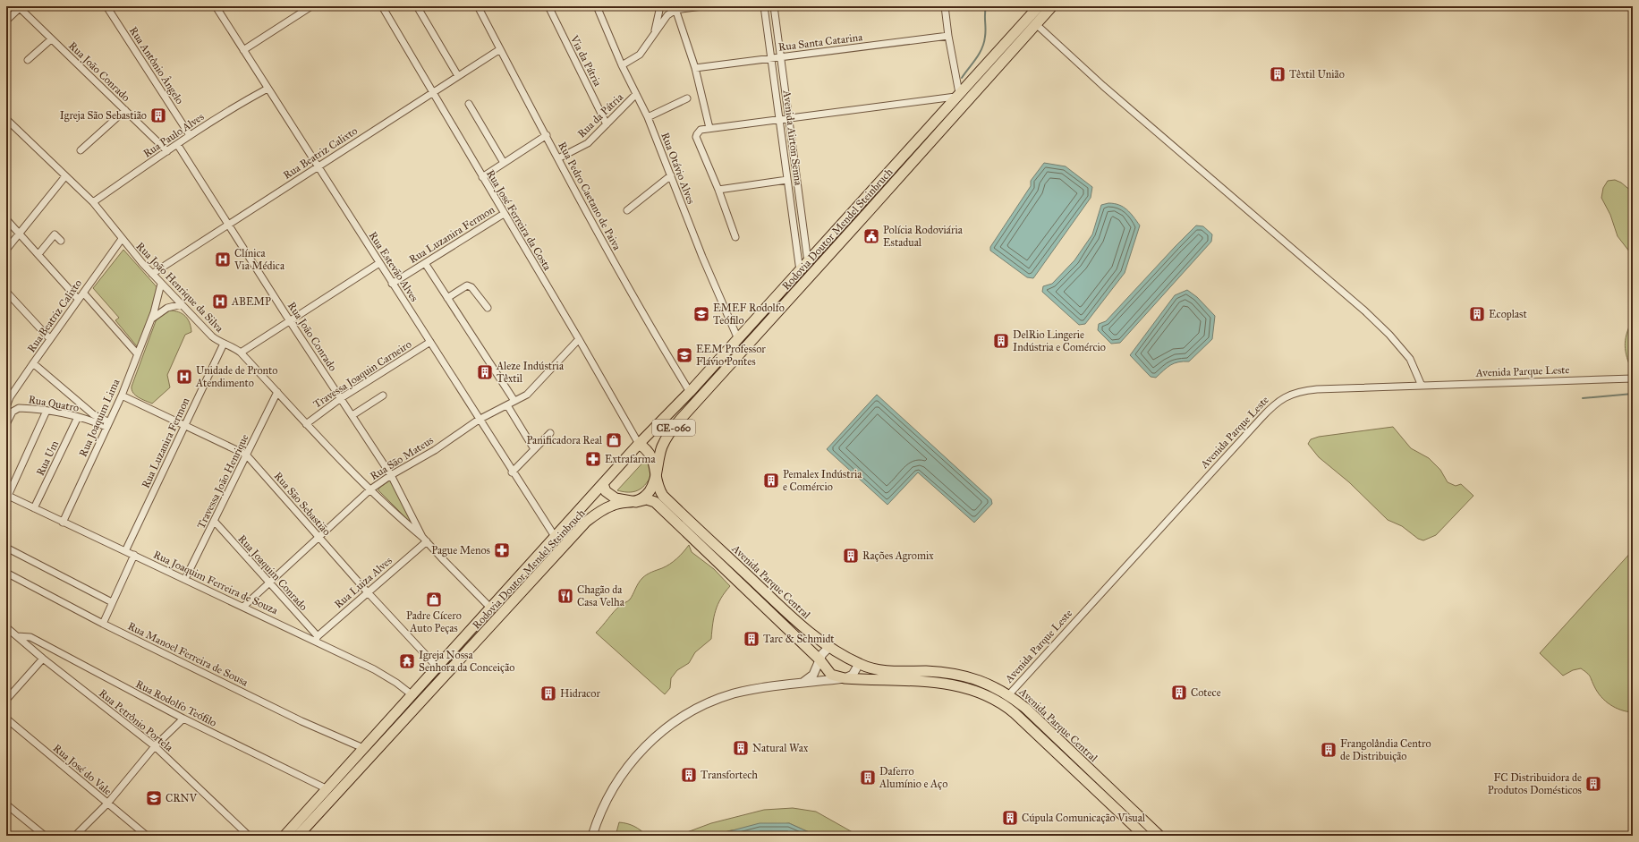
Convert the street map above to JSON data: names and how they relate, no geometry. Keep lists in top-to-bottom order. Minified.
{"streets":{"main road":["Rodovia Doutor Mendel Steinbruch","CE-060","Avenida Parque Central"],"street":["Rua Santa Catarina","Via da Pátria","Rua Antônio Ângelo","Rua João Conrado","Rua da Pátria","Rua Paulo Alves","Avenida Airton Senna","Rua Beatriz Calixto","Rua Otávio Alves","Rua Pedro Caetano de Paiva","Rua José Ferreira da Costa","Rua Luzanira Fermon","Rua Estevão Alves","Rua João Henrique da Silva","Avenida Parque Leste","Travessa Joaquin Carneiro","Rua Quatro","Rua Joaquim Lima","Rua Um","Rua São Mateus","Travessa João Henrique","Rua São Sebastião","Rua Joaquim Conrado","Rua Joaquim Ferreira de Souza","Rua Luiza Alves","Rua Manoel Ferreira de Sousa","Rua Rodolfo Teófilo","Rua Petrônio Portela","Rua José do Vale"]},"crossings":[["Rua Santa Catarina","Avenida Airton Senna"],["Via da Pátria","Rua da Pátria"],["Rua Antônio Ângelo","Rua Paulo Alves"],["Rua João Conrado","Rua Paulo Alves"],["Rua João Conrado","Rua Beatriz Calixto"],["Rua João Conrado","Rua João Henrique da Silva"],["Rua João Conrado","Travessa Joaquin Carneiro"],["Rua João Conrado","Rua São Mateus"],["Rua João Conrado","Rua Luiza Alves"],["Rua da Pátria","Rua Otávio Alves"],["Rua da Pátria","Rua Pedro Caetano de Paiva"],["Rua Paulo Alves","Rua Estevão Alves"],["Rua Paulo Alves","Rua João Henrique da Silva"],["Avenida Airton Senna","Rodovia Doutor Mendel Steinbruch"],["Rua Beatriz Calixto","Rua Pedro Caetano de Paiva"],["Rua Beatriz Calixto","Rua José Ferreira da Costa"],["Rua Beatriz Calixto","Rua Estevão Alves"],["Rua Beatriz Calixto","Rua João Henrique da Silva"],["Rua Otávio Alves","Rodovia Doutor Mendel Steinbruch"],["Rua Pedro Caetano de Paiva","Rodovia Doutor Mendel Steinbruch"],["Rua José Ferreira da Costa","Rodovia Doutor Mendel Steinbruch"],["Rua José Ferreira da Costa","Rua Luzanira Fermon"],["Rua José Ferreira da Costa","Rua São Mateus"],["Rua José Ferreira da Costa","Avenida Parque Central"],["Rodovia Doutor Mendel Steinbruch","Rua Estevão Alves"],["Rodovia Doutor Mendel Steinbruch","Rua João Henrique da Silva"],["Rodovia Doutor Mendel Steinbruch","Rua São Sebastião"],["Rodovia Doutor Mendel Steinbruch","Avenida Parque Central"],["Rodovia Doutor Mendel Steinbruch","Rua Joaquim Ferreira de Souza"],["Rodovia Doutor Mendel Steinbruch","Rua Manoel Ferreira de Sousa"],["Rodovia Doutor Mendel Steinbruch","Rua Rodolfo Teófilo"],["Rua Luzanira Fermon","Rua Estevão Alves"],["Rua Luzanira Fermon","Rua João Henrique da Silva"],["Rua Luzanira Fermon","Rua São Sebastião"],["Rua Luzanira Fermon","Rua Joaquim Ferreira de Souza"],["Rua Estevão Alves","Travessa Joaquin Carneiro"],["Rua Estevão Alves","Rua São Mateus"],["Rua João Henrique da Silva","Travessa Joaquin Carneiro"],["Rua João Henrique da Silva","Rua Joaquim Lima"],["Rua João Henrique da Silva","Rua São Mateus"],["Rua João Henrique da Silva","Travessa João Henrique"],["Rua João Henrique da Silva","Rua Luiza Alves"],["Avenida Parque Leste","Avenida Parque Central"],["Rua Quatro","Rua Joaquim Lima"],["Rua Quatro","Rua Um"],["Rua Joaquim Lima","Rua São Sebastião"],["Rua Joaquim Lima","Rua Joaquim Ferreira de Souza"],["Rua Um","Rua Joaquim Ferreira de Souza"],["Rua São Mateus","Rua São Sebastião"],["Rua São Mateus","Rua Joaquim Conrado"],["Rua São Mateus","Rua Joaquim Ferreira de Souza"],["Travessa João Henrique","Rua São Sebastião"],["Travessa João Henrique","Rua Joaquim Conrado"],["Travessa João Henrique","Rua Joaquim Ferreira de Souza"],["Rua São Sebastião","Rua Luiza Alves"],["Rua Joaquim Conrado","Rua Joaquim Ferreira de Souza"],["Rua Joaquim Conrado","Rua Luiza Alves"],["Rua Joaquim Ferreira de Souza","Rua Luiza Alves"],["Rua Rodolfo Teófilo","Rua Petrônio Portela"]],"places":{"building":["Têxtil União","Igreja São Sebastião","Ecoplast","DelRio Lingerie Indústria e Comércio","Aleze Indústria Têxtil","Pemalex Indústria e Comércio","Rações Agromix","Tarc & Schmidt","Cotece","Hidracor","Natural Wax","Frangolândia Centro de Distribuição","Transfortech","Daferro Alumínio e Aço","FC Distribuidora de Produtos Domésticos","Cúpula Comunicação Visual"],"public building":["Polícia Rodoviária Estadual"],"hospital":["Clínica Via Médica","ABEMP","Unidade de Pronto Atendimento"],"school or university":["EMEF Rodolfo Teófilo","EEM Professor Flávio Pontes","CRNV"],"shop":["Panificadora Real","Padre Cícero Auto Peças"],"pharmacy":["Extrafarma","Pague Menos"],"restaurant":["Chagão da Casa Velha"],"temple":["Igreja Nossa Senhora da Conceição"]}}
